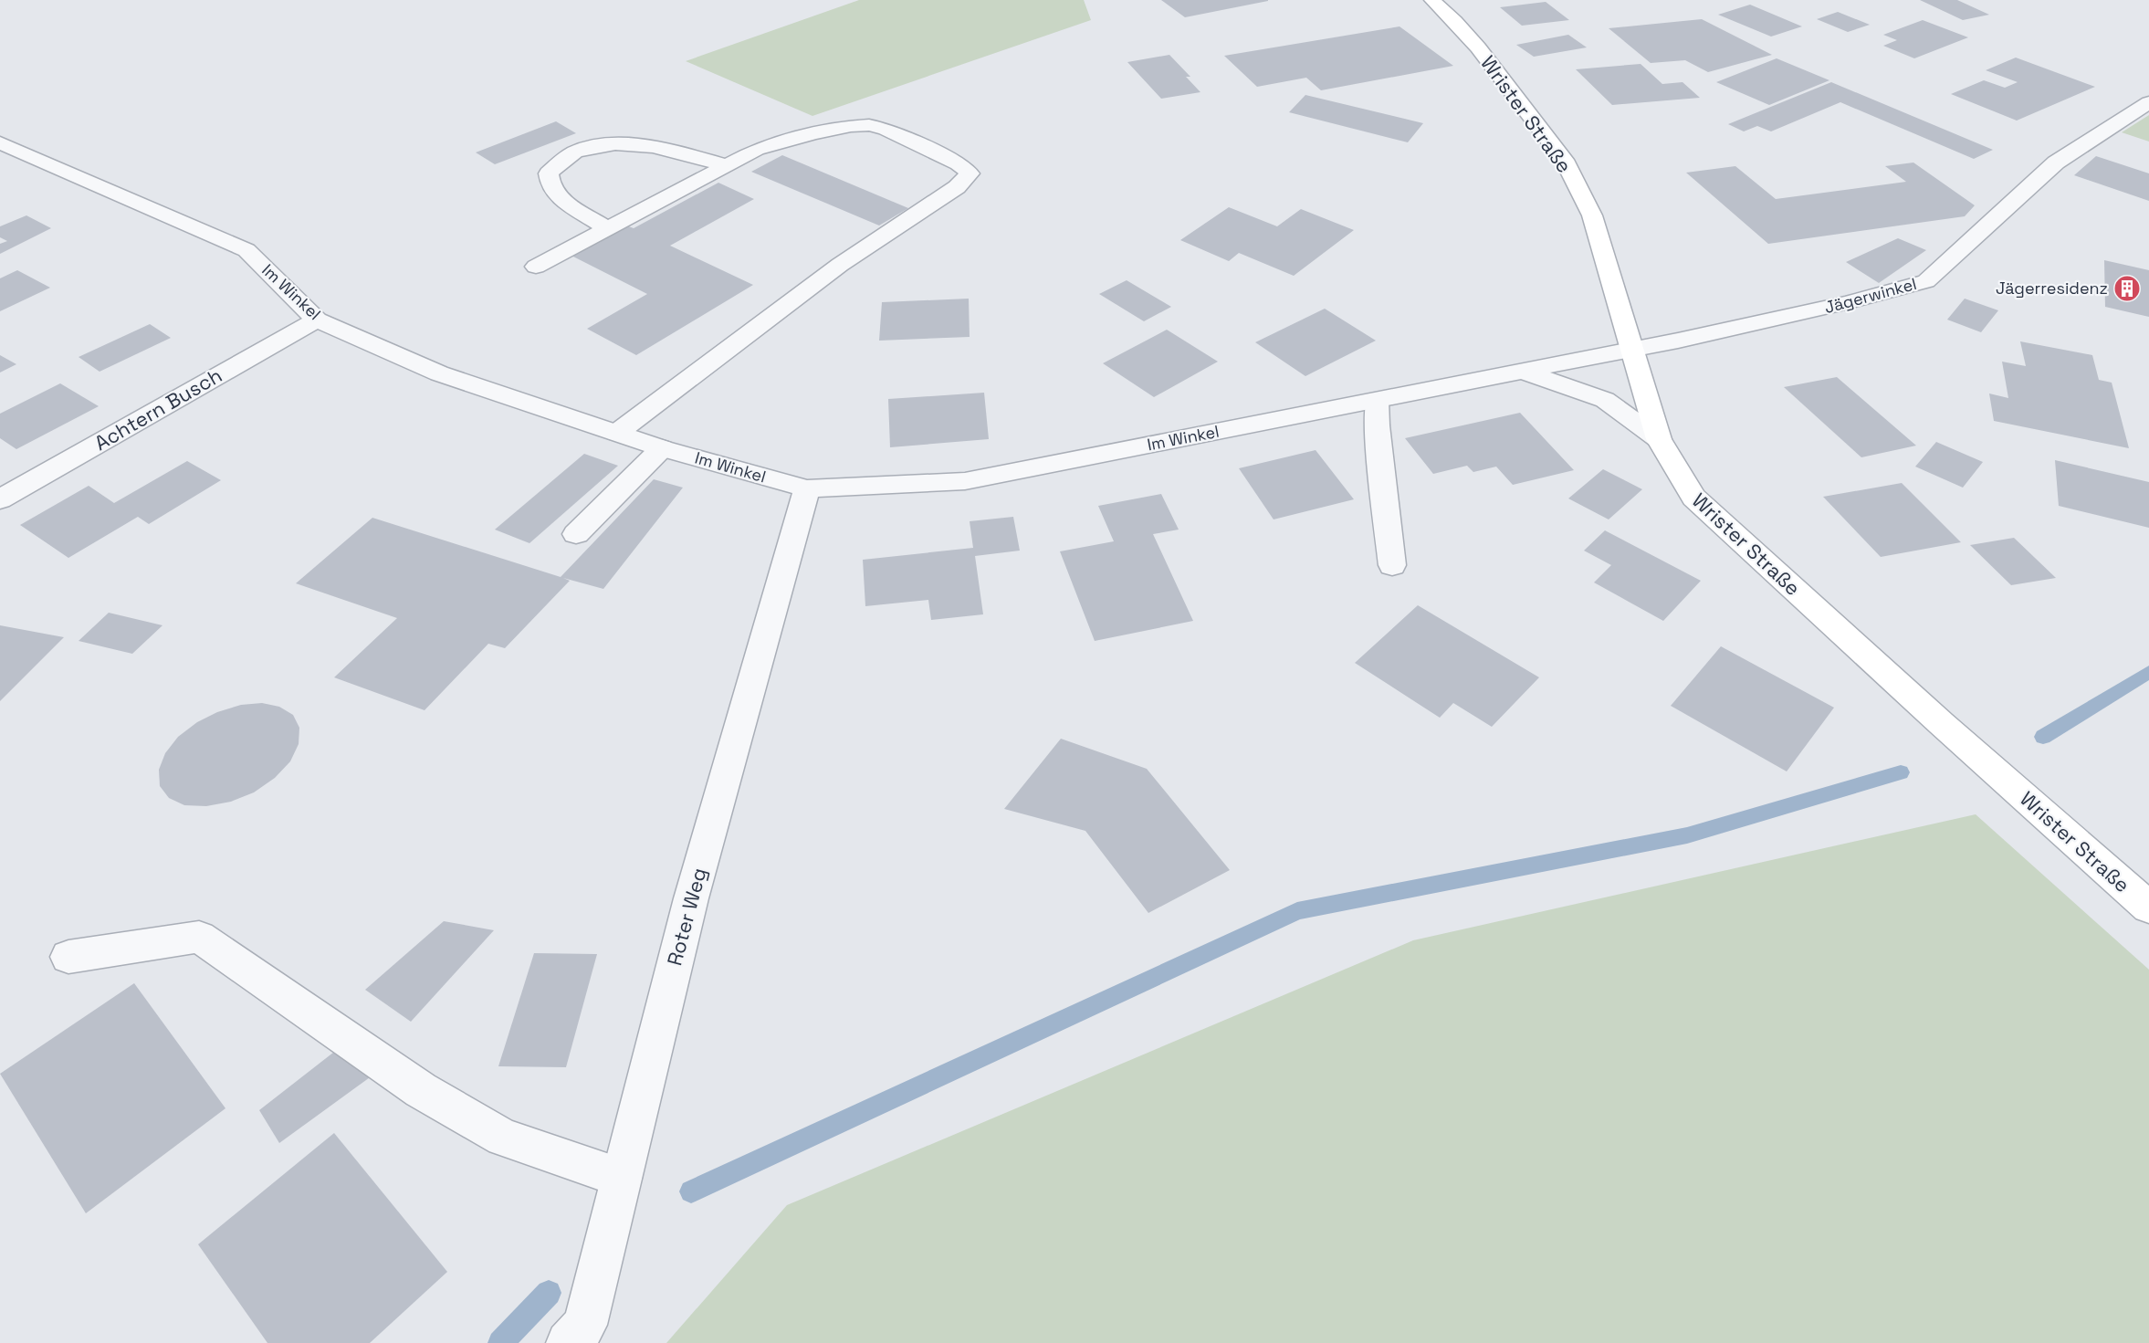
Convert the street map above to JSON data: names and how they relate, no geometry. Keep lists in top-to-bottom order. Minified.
{"streets":{"street":["Wrister Straße","Im Winkel","Jägerwinkel","Achtern Busch","Roter Weg"]},"crossings":[["Wrister Straße","Im Winkel"],["Wrister Straße","Jägerwinkel"],["Im Winkel","Jägerwinkel"],["Im Winkel","Achtern Busch"],["Im Winkel","Roter Weg"]],"places":{"building":["Jägerresidenz"]}}
